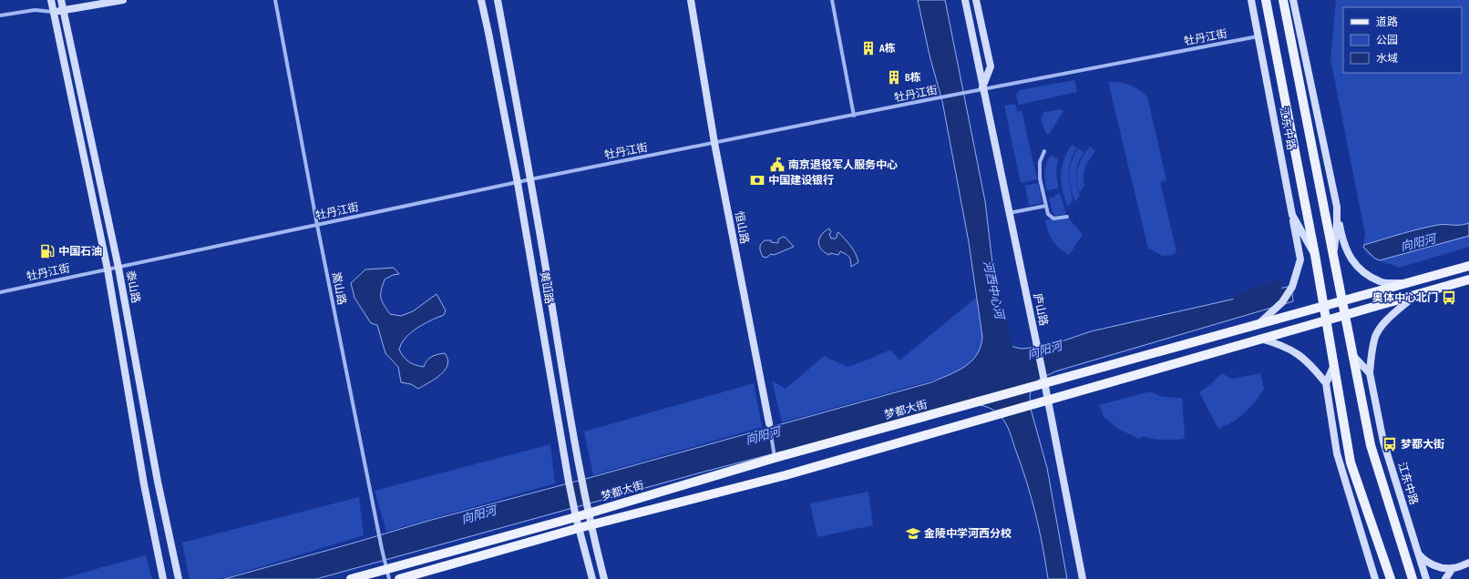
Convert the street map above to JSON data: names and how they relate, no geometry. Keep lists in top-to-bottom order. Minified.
{"streets":{"main road":["江东中路","梦都大街"],"street":["牡丹江街","恒山路","泰山路","黄山路","嵩山路","庐山路"]},"crossings":[["牡丹江街","江东中路"],["牡丹江街","恒山路"],["牡丹江街","泰山路"],["牡丹江街","黄山路"],["牡丹江街","嵩山路"],["牡丹江街","庐山路"],["江东中路","梦都大街"],["恒山路","梦都大街"],["黄山路","梦都大街"],["嵩山路","梦都大街"],["庐山路","梦都大街"]],"water":["向阳河","河西中心河"],"places":{"building":["A栋","B栋"],"public building":["南京退役军人服务中心"],"bank":["中国建设银行"],"fuel station":["中国石油"],"bus stop":["奥体中心北门","梦都大街"],"school or university":["金陵中学河西分校"]},"legend":["道路","公园","水域"]}
